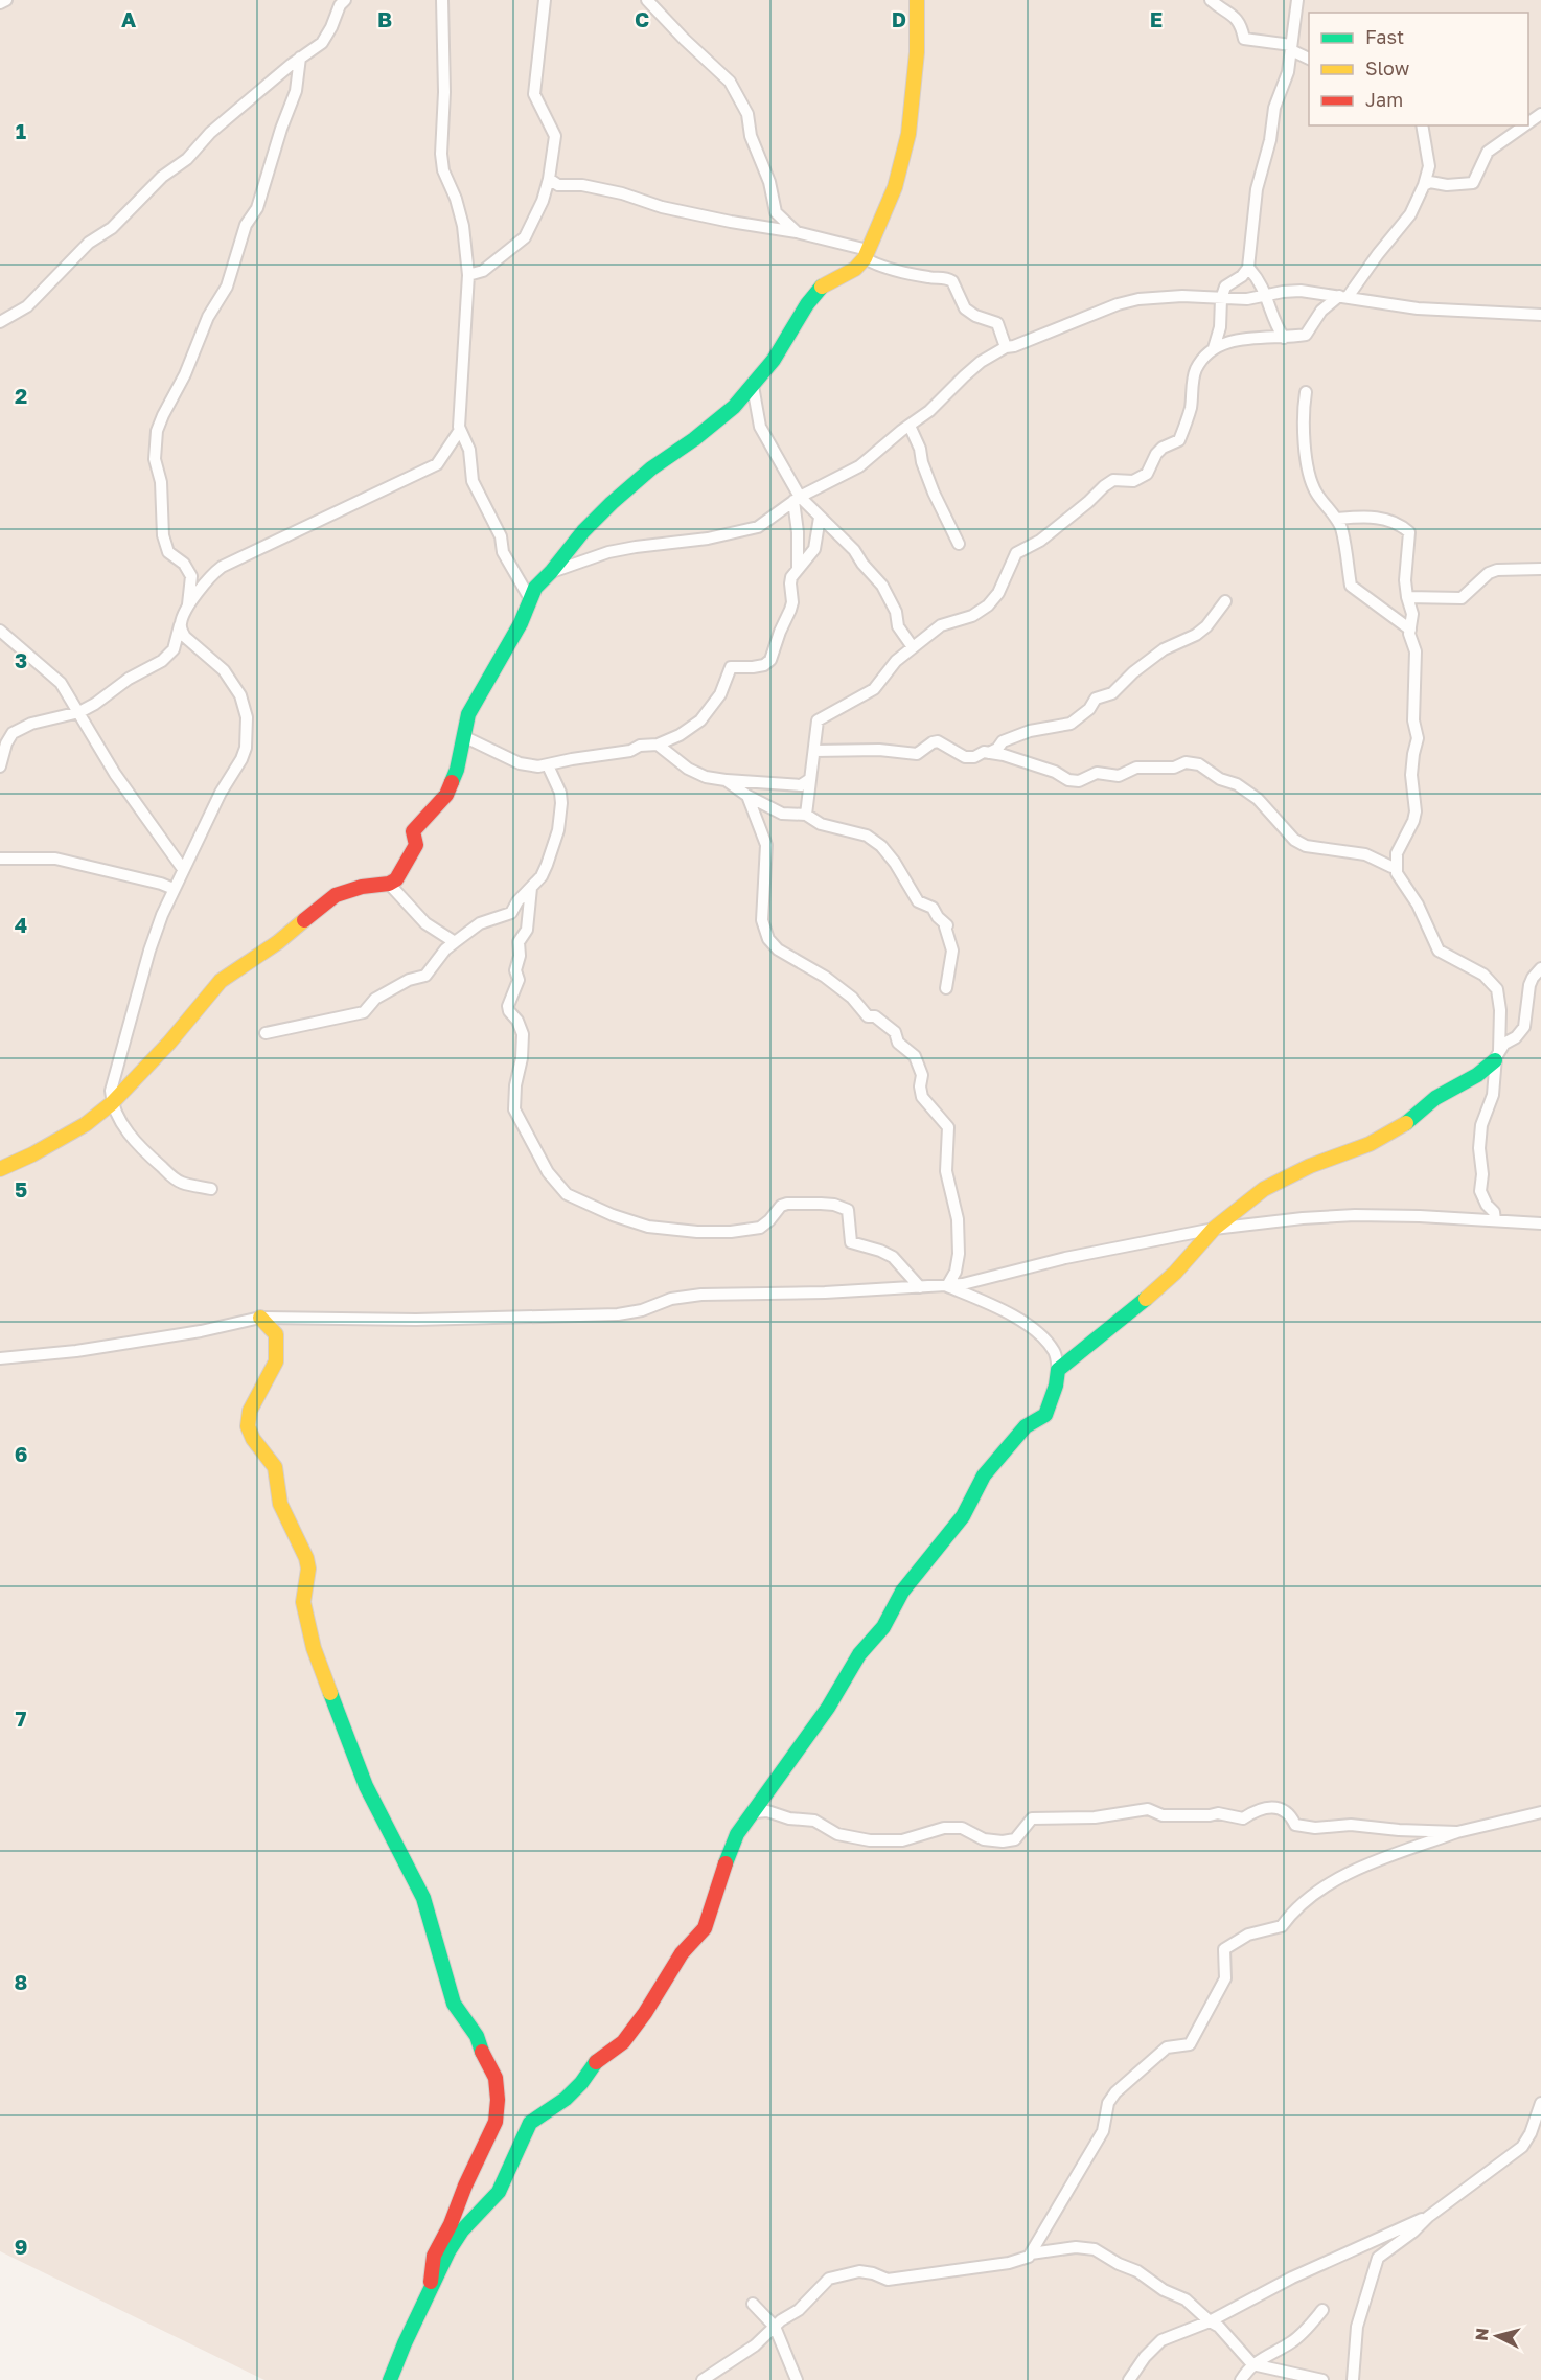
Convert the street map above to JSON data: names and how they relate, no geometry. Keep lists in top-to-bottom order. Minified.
{"legend":["Fast","Slow","Jam"],"north":"left","grid":{"columns":["A","B","C","D","E"],"rows":["1","2","3","4","5","6","7","8","9"]}}
